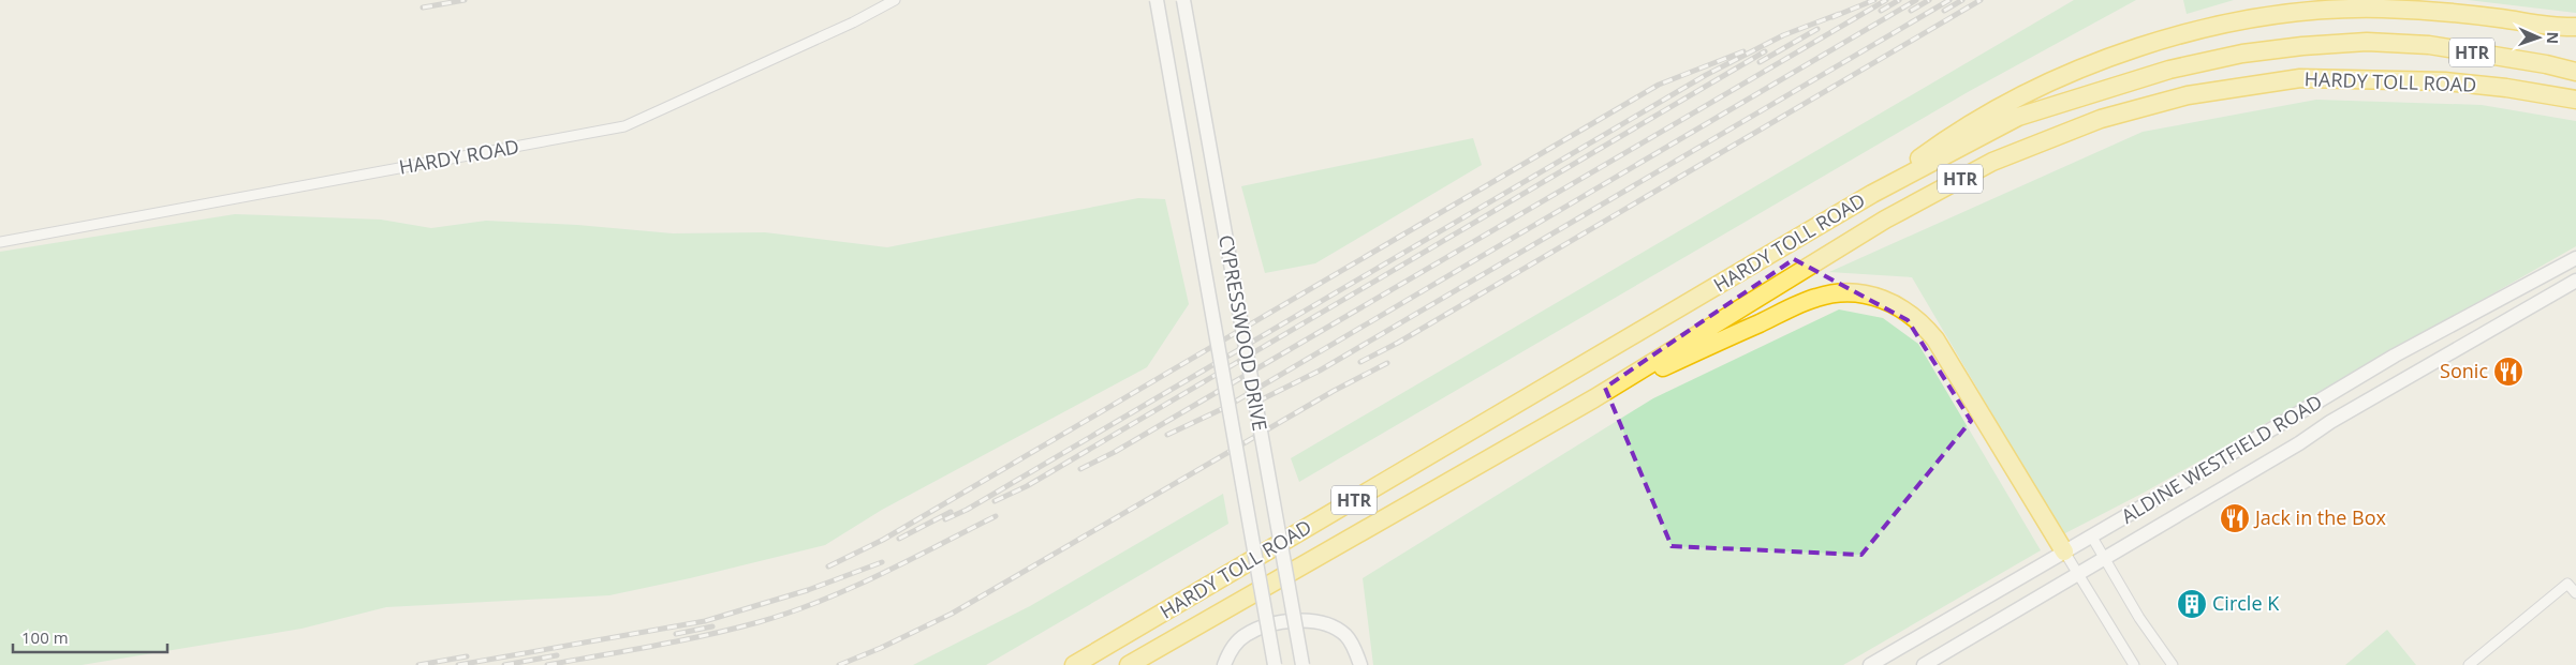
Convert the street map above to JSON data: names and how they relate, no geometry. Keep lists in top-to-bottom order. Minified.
{"streets":{"highway":["HTR","HARDY TOLL ROAD"],"main road":["CYPRESSWOOD DRIVE","ALDINE WESTFIELD ROAD"],"street":["HARDY ROAD"]},"places":{"restaurant":["Sonic","Jack in the Box"],"building":["Circle K"]},"scale_bar":"100 m","north":"right"}
